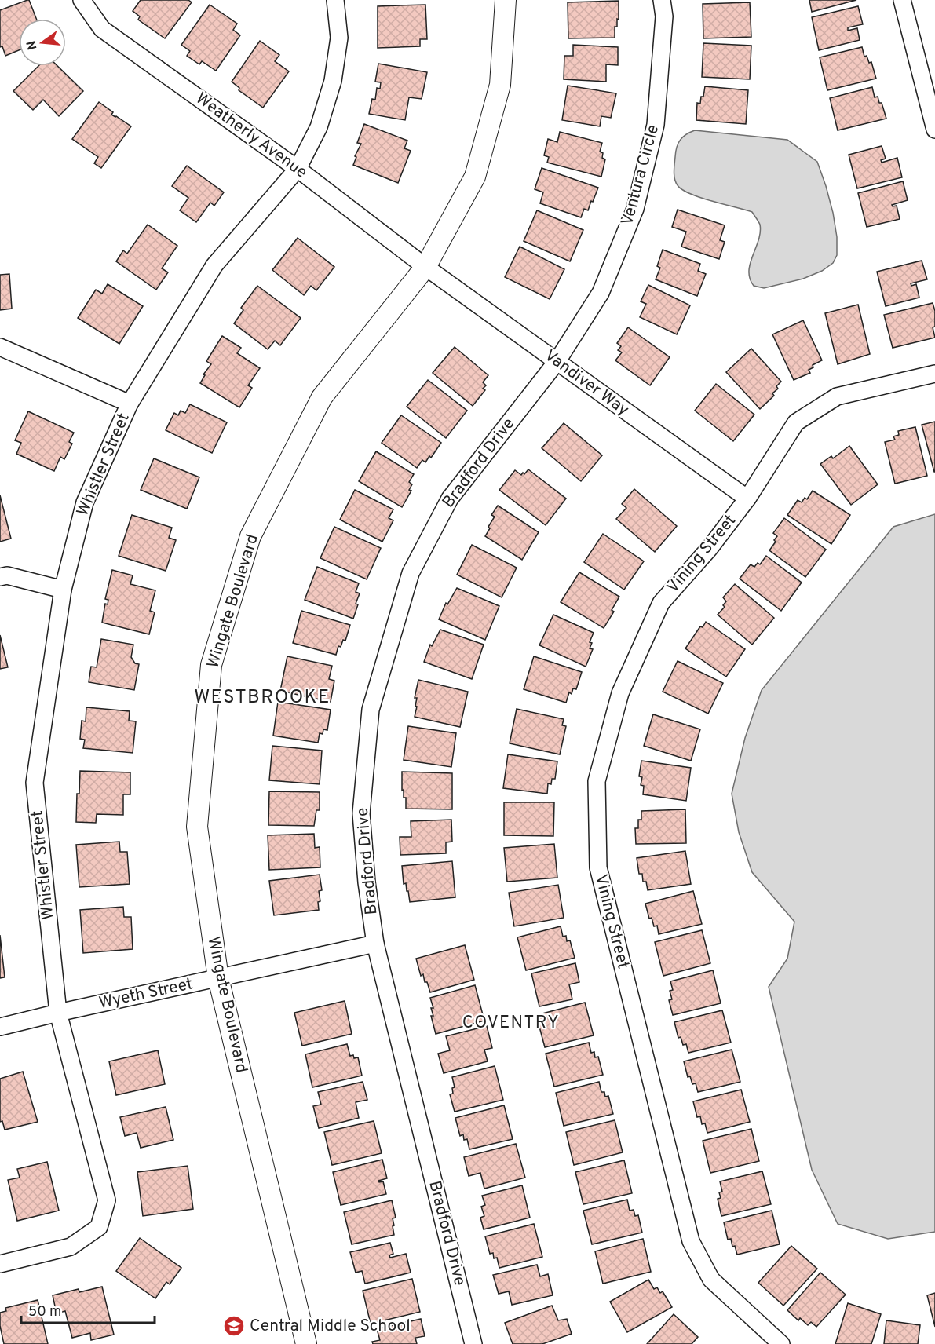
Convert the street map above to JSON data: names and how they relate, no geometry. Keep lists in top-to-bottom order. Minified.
{"streets":{"street":["Weatherly Avenue","Ventura Circle","Vandiver Way","Bradford Drive","Whistler Street","Vining Street","Wingate Boulevard","Wyeth Street"]},"crossings":[["Weatherly Avenue","Vandiver Way"],["Weatherly Avenue","Whistler Street"],["Weatherly Avenue","Wingate Boulevard"],["Ventura Circle","Vandiver Way"],["Ventura Circle","Bradford Drive"],["Vandiver Way","Bradford Drive"],["Vandiver Way","Vining Street"],["Vandiver Way","Wingate Boulevard"],["Bradford Drive","Wyeth Street"],["Whistler Street","Wyeth Street"],["Wingate Boulevard","Wyeth Street"]],"districts":["WESTBROOKE","COVENTRY"],"places":{"school or university":["Central Middle School"]},"scale_bar":"50 m","north":"left"}
